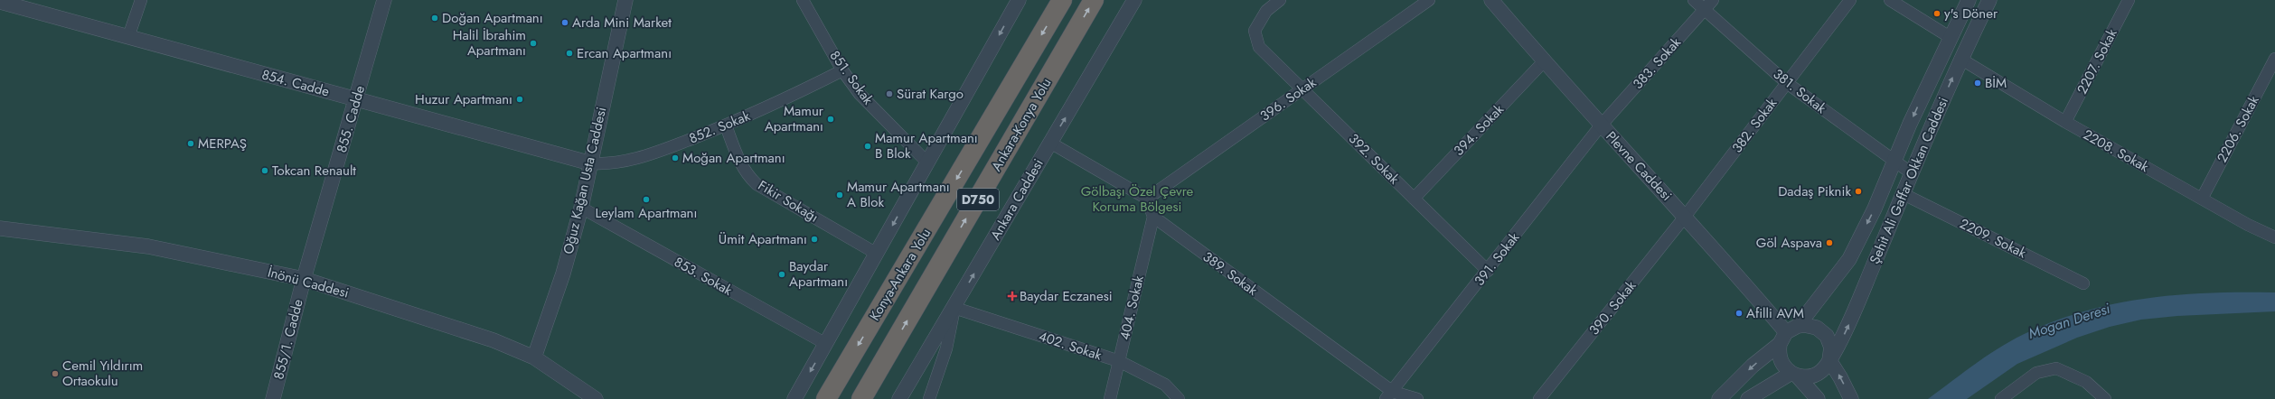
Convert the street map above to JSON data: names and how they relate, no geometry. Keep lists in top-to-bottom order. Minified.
{"streets":{"highway":["Ankara-Konya Yolu","D750","Konya-Ankara Yolu"],"street":["2207. Sokak","383. Sokak","851. Sokak","854. Cadde","381. Sokak","396. Sokak","855. Cadde","382. Sokak","852. Sokak","2206. Sokak","394. Sokak","2208. Sokak","392. Sokak","Plevne Caddesi","Oğuz Kağan Usta Caddesi","Şehit Ali Gaffar Okkan Caddesi","Ankara Caddesi","Fikir Sokağı","2209. Sokak","391. Sokak","389. Sokak","853. Sokak","İnönü Caddesi","404. Sokak","390. Sokak","855/1. Cadde","402. Sokak"]},"crossings":[["2207. Sokak","2208. Sokak"],["383. Sokak","381. Sokak"],["383. Sokak","Plevne Caddesi"],["383. Sokak","391. Sokak"],["851. Sokak","852. Sokak"],["854. Cadde","855. Cadde"],["854. Cadde","852. Sokak"],["854. Cadde","Oğuz Kağan Usta Caddesi"],["381. Sokak","382. Sokak"],["381. Sokak","Şehit Ali Gaffar Okkan Caddesi"],["396. Sokak","392. Sokak"],["855. Cadde","İnönü Caddesi"],["855. Cadde","855/1. Cadde"],["382. Sokak","Plevne Caddesi"],["382. Sokak","390. Sokak"],["852. Sokak","Oğuz Kağan Usta Caddesi"],["852. Sokak","Fikir Sokağı"],["2206. Sokak","2208. Sokak"],["394. Sokak","392. Sokak"],["394. Sokak","Plevne Caddesi"],["2208. Sokak","Şehit Ali Gaffar Okkan Caddesi"],["392. Sokak","391. Sokak"],["Plevne Caddesi","Şehit Ali Gaffar Okkan Caddesi"],["Plevne Caddesi","391. Sokak"],["Plevne Caddesi","390. Sokak"],["Oğuz Kağan Usta Caddesi","853. Sokak"],["Oğuz Kağan Usta Caddesi","İnönü Caddesi"],["Şehit Ali Gaffar Okkan Caddesi","2209. Sokak"],["Ankara Caddesi","402. Sokak"],["391. Sokak","389. Sokak"],["389. Sokak","404. Sokak"],["İnönü Caddesi","855/1. Cadde"],["404. Sokak","402. Sokak"]],"one_way":["Ankara-Konya Yolu","Konya-Ankara Yolu"],"water":["Mogan Deresi"],"parks":["Gölbaşı Özel Çevre Koruma Bölgesi"],"places":{"other":["y's Döner","Doğan Apartmanı","Arda Mini Market","Halil İbrahim Apartmanı","Ercan Apartmanı","BİM","Sürat Kargo","Huzur Apartmanı","Mamur Apartmanı","MERPAŞ","Mamur Apartmanı B Blok","Moğan Apartmanı","Tokcan Renault","Dadaş Piknik","Mamur Apartmanı A Blok","Leylam Apartmanı","Ümit Apartmanı","Göl Aspava","Baydar Apartmanı","Afilli AVM","Cemil Yıldırım Ortaokulu"],"health":["Baydar Eczanesi"]}}
